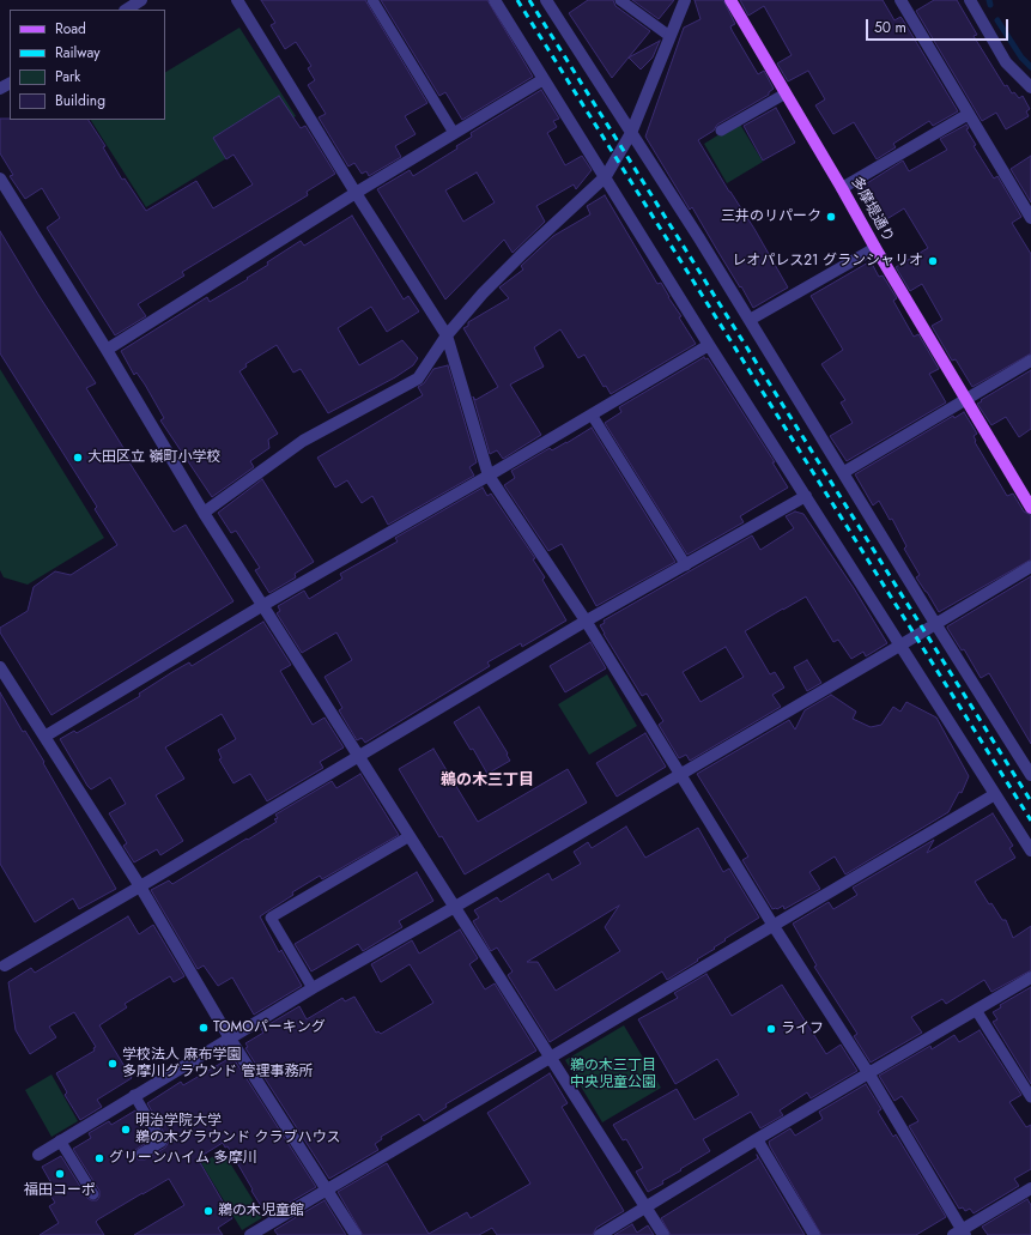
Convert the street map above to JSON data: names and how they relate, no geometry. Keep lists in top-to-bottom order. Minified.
{"streets":{"main road":["多摩堤通り"]},"districts":["鵜の木三丁目"],"parks":["鵜の木三丁目 中央児童公園"],"places":["三井のリパーク","レオパレス21 グランシャリオ","大田区立 嶺町小学校","TOMOパーキング","ライフ","学校法人 麻布学園 多摩川グラウンド 管理事務所","明治学院大学 鵜の木グラウンド クラブハウス","グリーンハイム 多摩川","福田コーポ","鵜の木児童館"],"legend":["Road","Railway","Park","Building"],"scale_bar":"50 m"}
